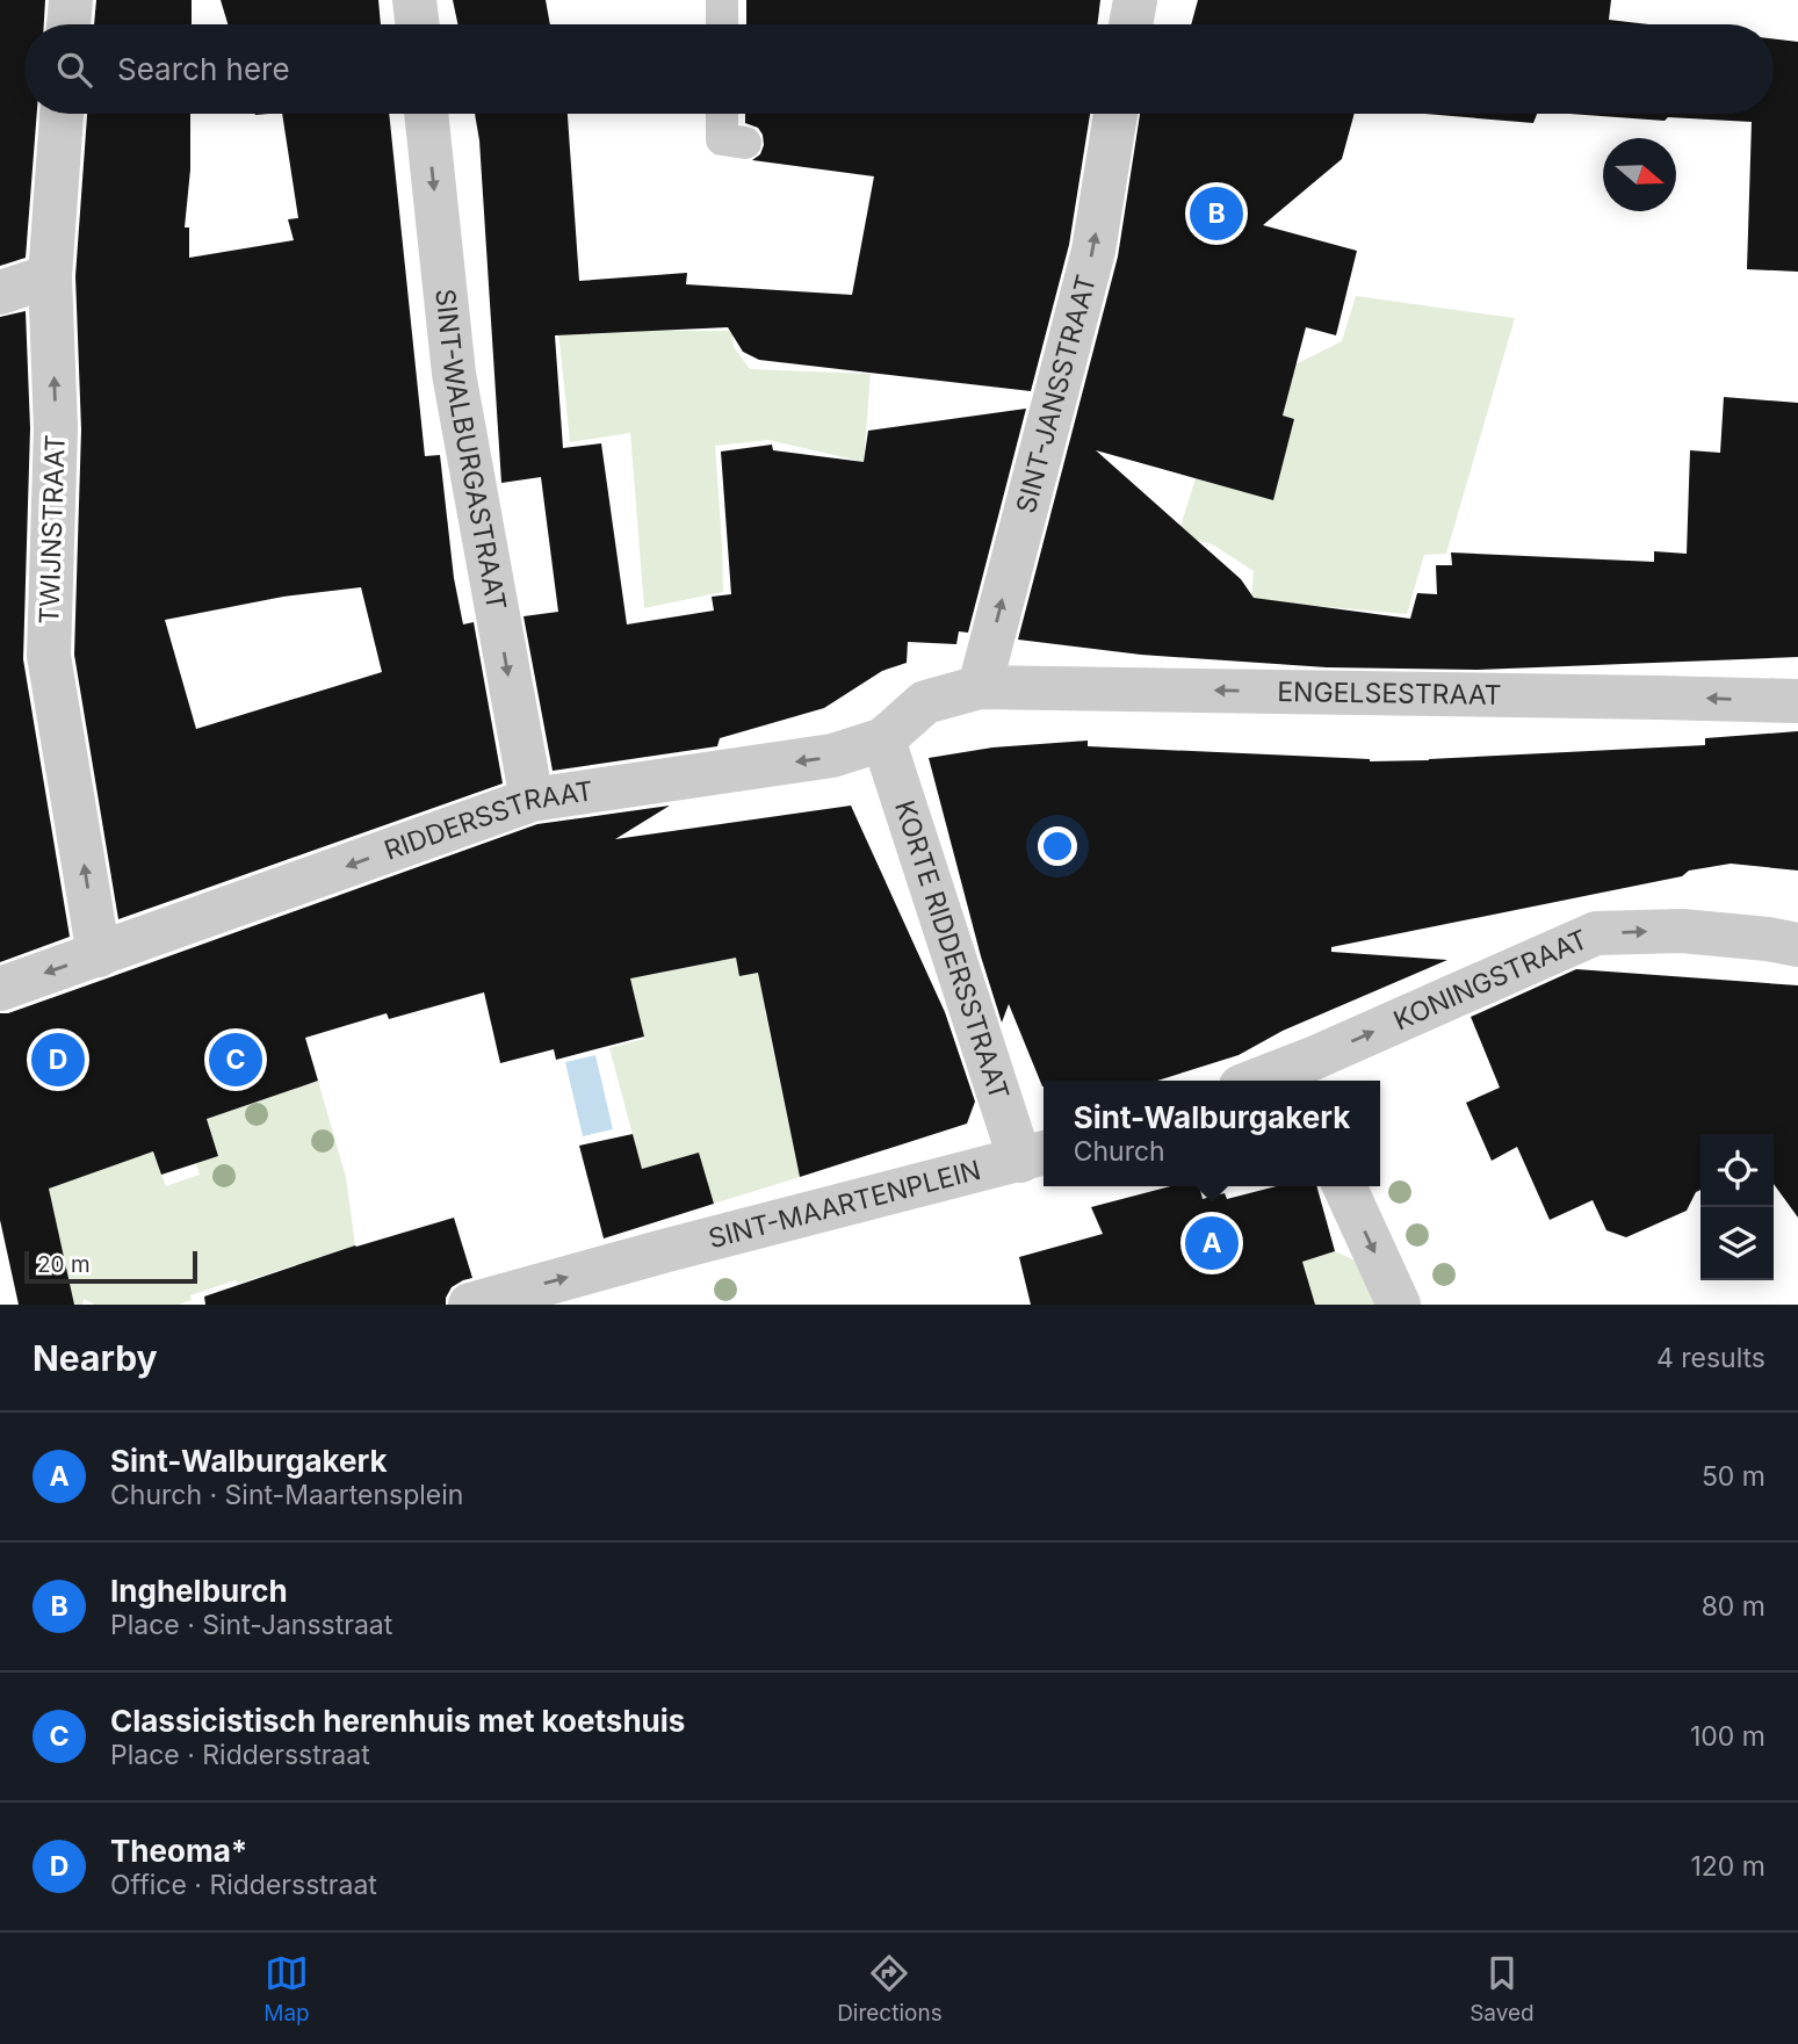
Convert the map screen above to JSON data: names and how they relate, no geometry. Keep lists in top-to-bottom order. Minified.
{"streets":{"street":["SINT-JANSSTRAAT","SINT-WALBURGASTRAAT","TWIJNSTRAAT","ENGELSESTRAAT","RIDDERSSTRAAT","KORTE RIDDERSSTRAAT","KONINGSTRAAT","SINT-MAARTENPLEIN"]},"crossings":[["SINT-JANSSTRAAT","ENGELSESTRAAT"],["SINT-JANSSTRAAT","RIDDERSSTRAAT"],["SINT-WALBURGASTRAAT","RIDDERSSTRAAT"],["TWIJNSTRAAT","RIDDERSSTRAAT"],["ENGELSESTRAAT","RIDDERSSTRAAT"],["RIDDERSSTRAAT","KORTE RIDDERSSTRAAT"],["KORTE RIDDERSSTRAAT","SINT-MAARTENPLEIN"]],"one_way":["SINT-JANSSTRAAT","SINT-WALBURGASTRAAT","TWIJNSTRAAT","ENGELSESTRAAT","RIDDERSSTRAAT","KONINGSTRAAT","SINT-MAARTENPLEIN"],"scale_bar":"20 m","north":"right","page":{"search":"Search here","pins":["B","C","D","A"],"popup":["Sint-Walburgakerk","Church"],"scale":"20 m","heading":["Nearby","4 results"],"list":[{"mark":"A","name":"Sint-Walburgakerk","note":"Church · Sint-Maartensplein","value":"50 m"},{"mark":"B","name":"Inghelburch","note":"Place · Sint-Jansstraat","value":"80 m"},{"mark":"C","name":"Classicistisch herenhuis met koetshuis","note":"Place · Riddersstraat","value":"100 m"},{"mark":"D","name":"Theoma*","note":"Office · Riddersstraat","value":"120 m"}],"nav":["Map","Directions","Saved"]}}
